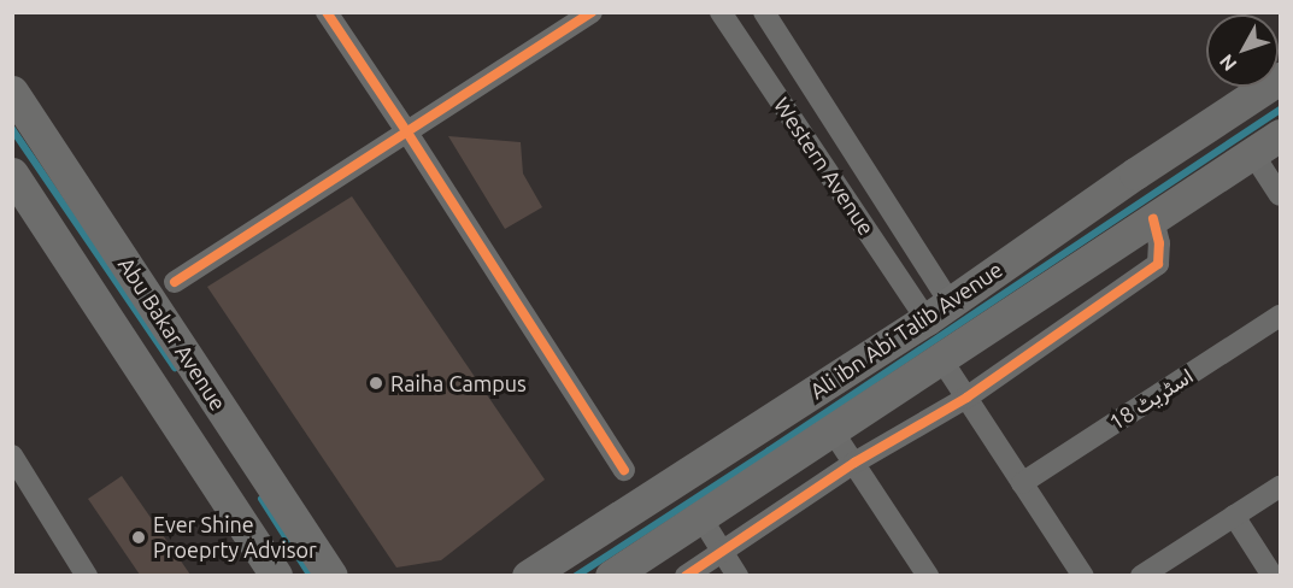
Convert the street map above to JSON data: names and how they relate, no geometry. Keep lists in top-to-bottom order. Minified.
{"streets":{"main road":["Ali ibn Abi Talib Avenue","Abu Bakar Avenue"],"street":["Western Avenue","اسٹریٹ 18"]},"crossings":[["Western Avenue","Ali ibn Abi Talib Avenue"]],"places":["Raiha Campus","Ever Shine Proeprty Advisor"],"north":"bottom left"}
